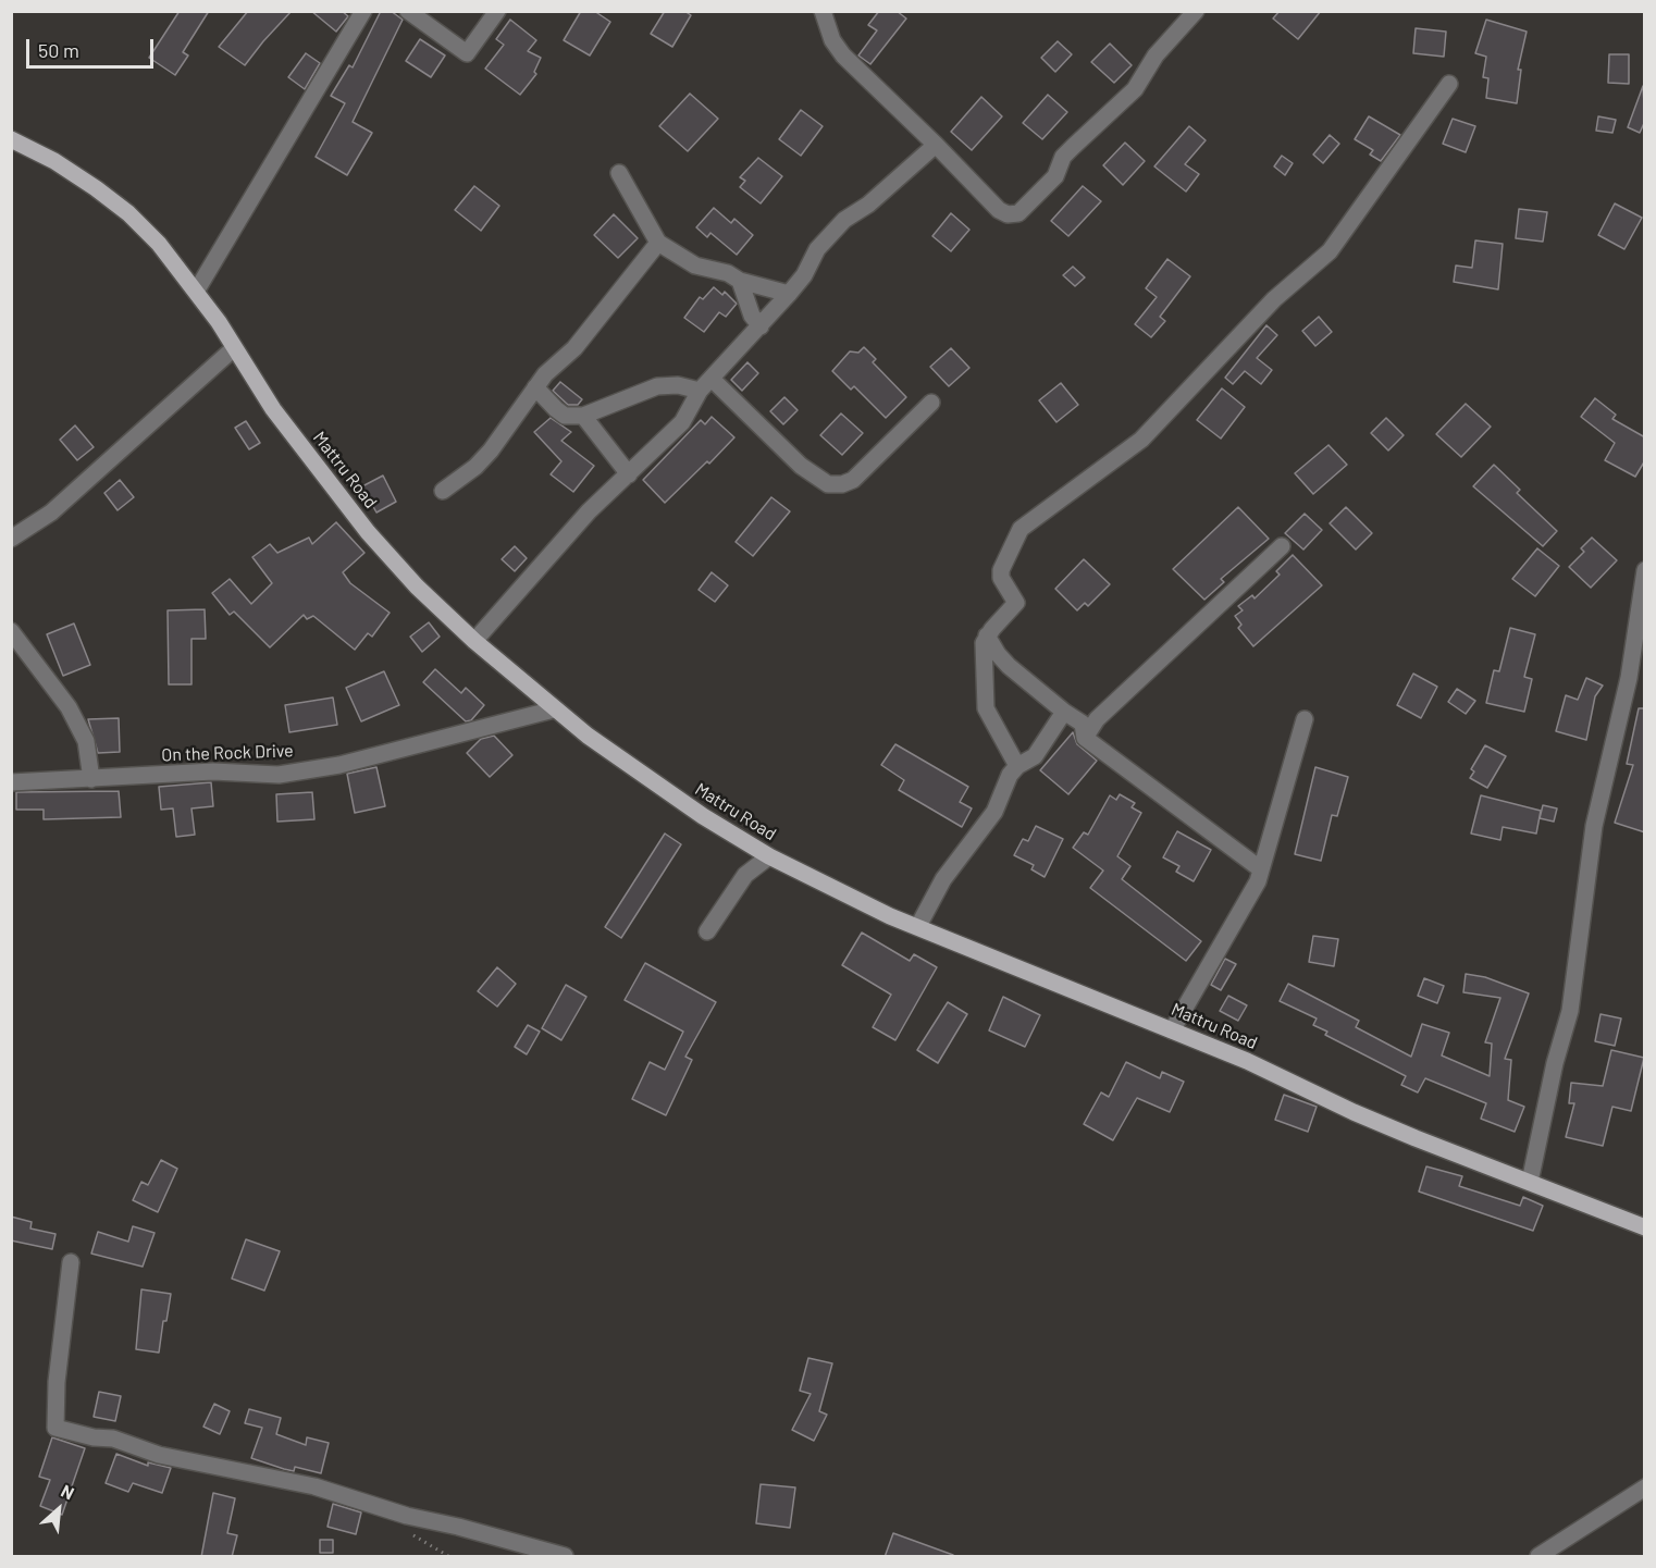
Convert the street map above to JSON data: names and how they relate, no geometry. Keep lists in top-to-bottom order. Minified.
{"streets":{"main road":["Mattru Road"],"street":["On the Rock Drive"]},"crossings":[["Mattru Road","On the Rock Drive"]],"scale_bar":"50 m","north":"top right"}
